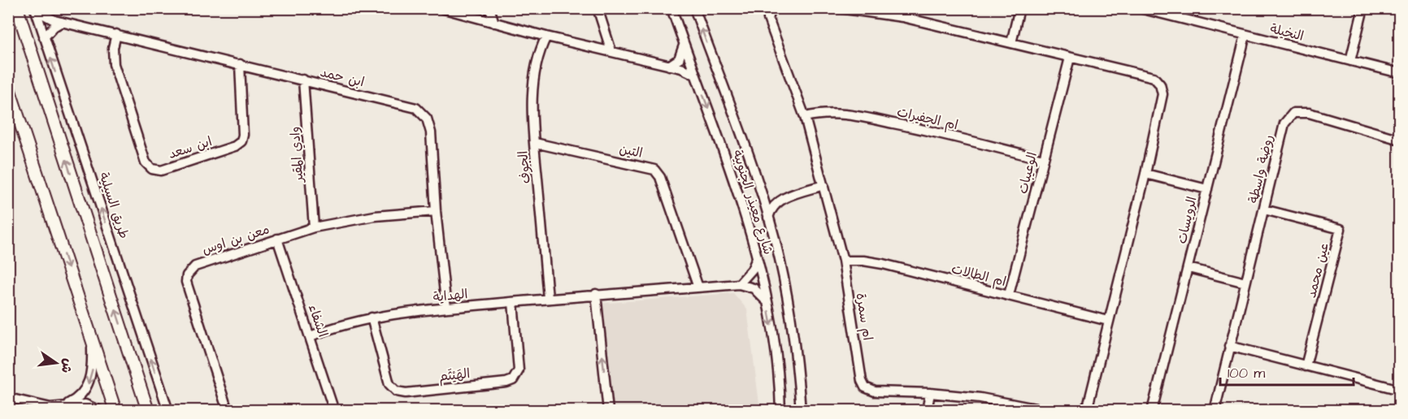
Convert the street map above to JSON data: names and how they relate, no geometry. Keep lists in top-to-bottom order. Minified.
{"streets":{"street":["النخيلة","ابن حمد","ام الجفيرات","ابن سعد","التين","وادي المقير","الجوف","روضة واسطة","الوعيبات","شارع معيذر الجنوبية","طريق السيلية","الرويسات","معن بن اوس","عين محمد","ام الطالات","الهداية","ام سمرة","الشفاء","الهَيْثَم"]},"crossings":[["النخيلة","الرويسات"],["ابن حمد","ابن سعد"],["ابن حمد","وادي المقير"],["ابن حمد","طريق السيلية"],["ابن حمد","معن بن اوس"],["ابن حمد","الهداية"],["ام الجفيرات","الوعيبات"],["ام الجفيرات","ام سمرة"],["التين","الجوف"],["التين","الهداية"],["وادي المقير","معن بن اوس"],["الجوف","الهداية"],["روضة واسطة","عين محمد"],["الوعيبات","ام الطالات"],["معن بن اوس","الشفاء"],["ام الطالات","ام سمرة"],["الهداية","الشفاء"],["الهداية","الهَيْثَم"]],"one_way":["طريق السيلية"],"scale_bar":"100 m","north":"right"}
